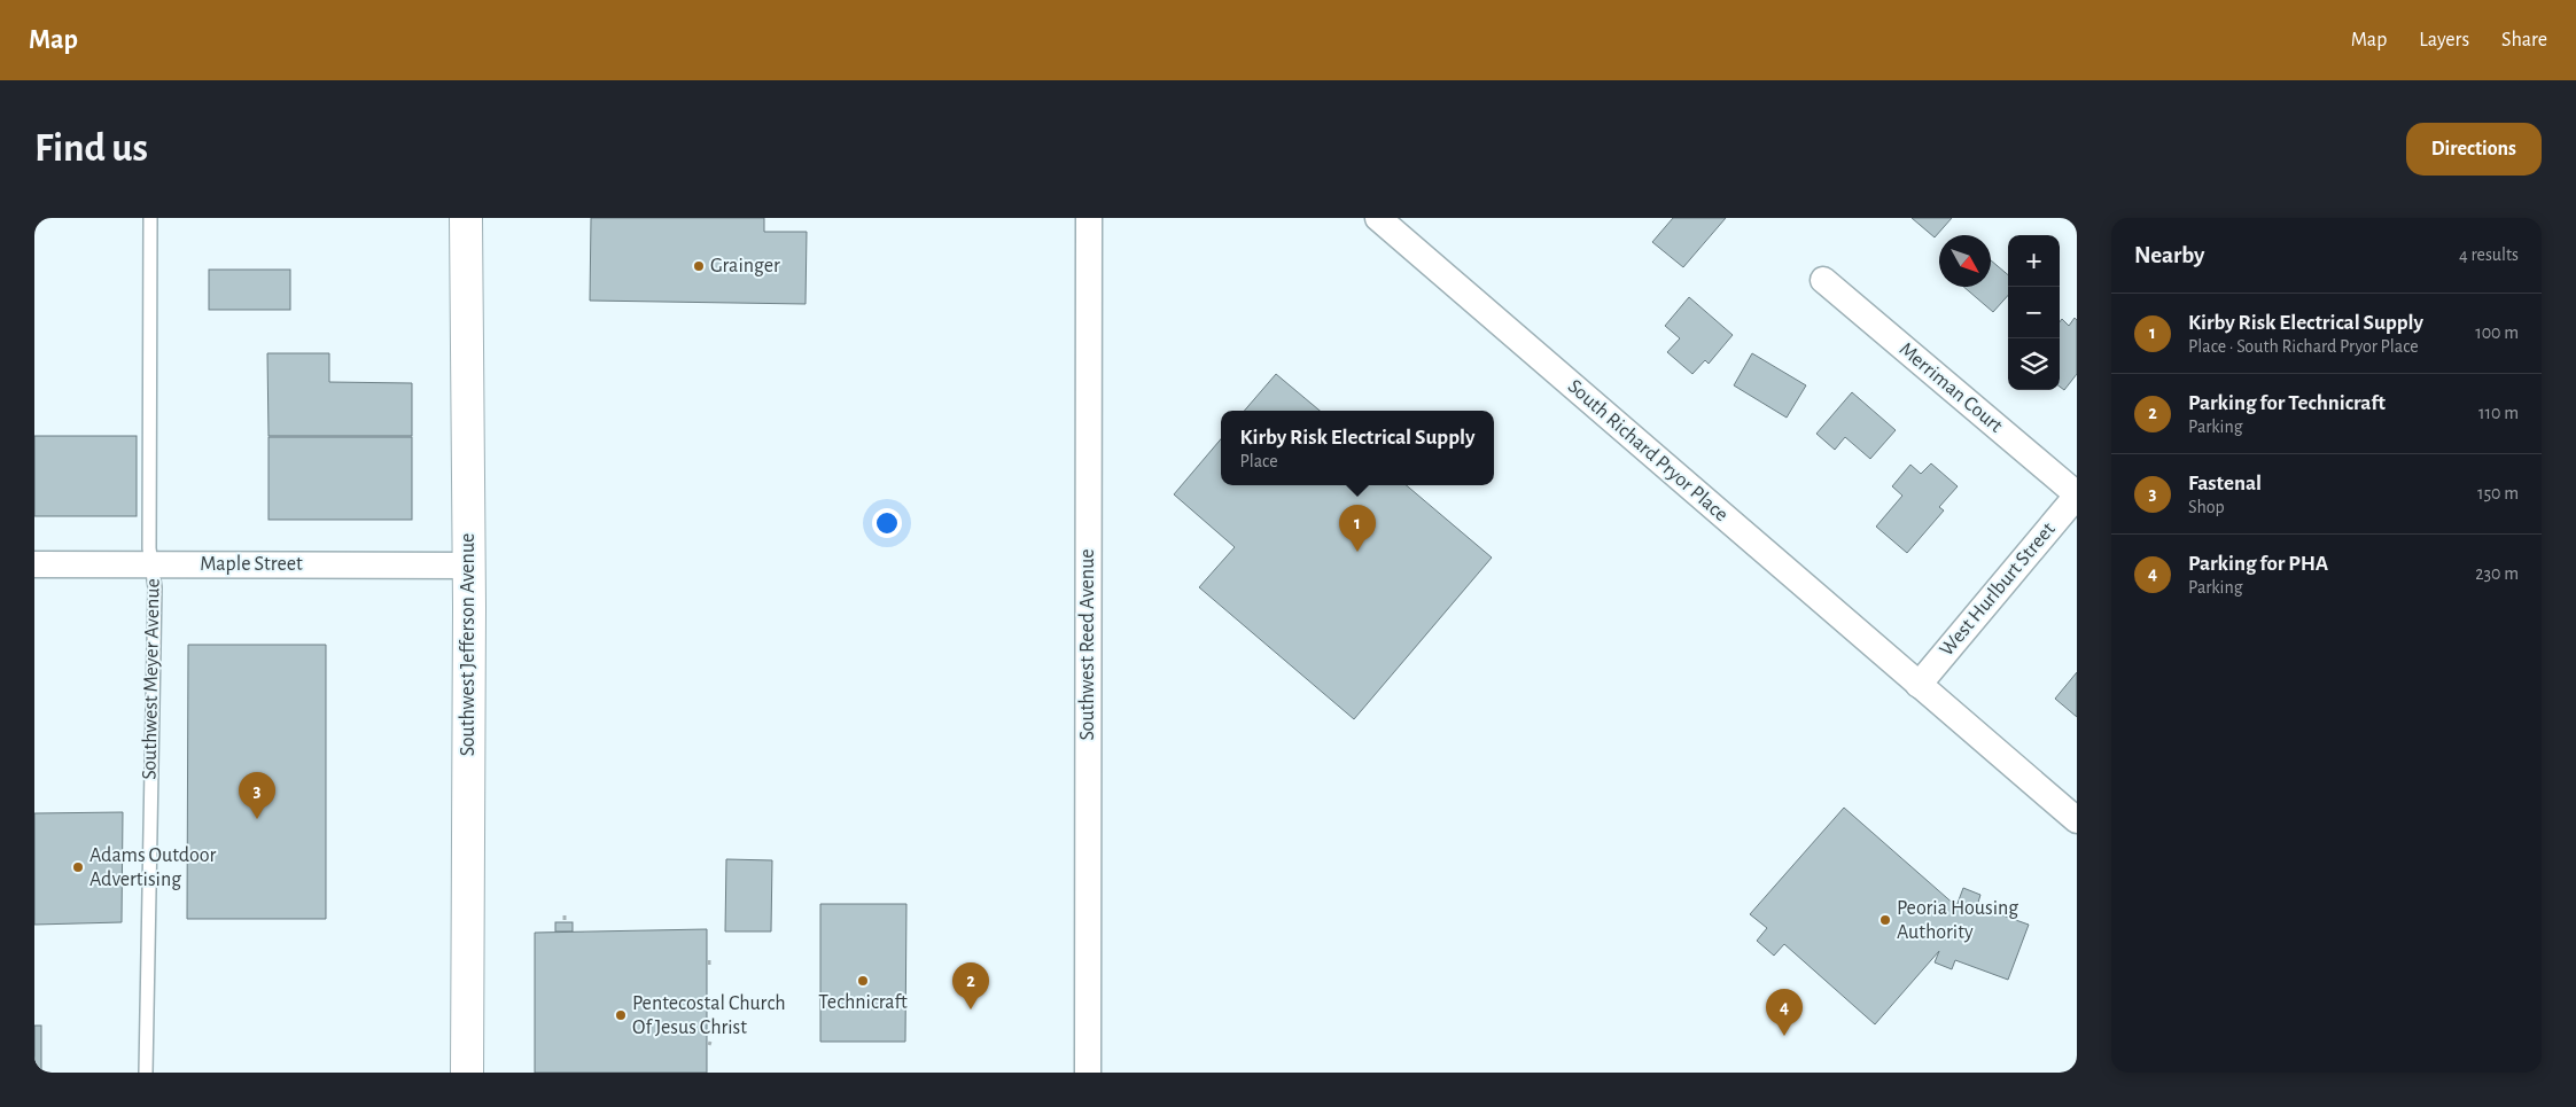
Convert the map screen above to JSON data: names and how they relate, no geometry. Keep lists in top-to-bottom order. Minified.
{"streets":{"main road":["Southwest Jefferson Avenue"],"street":["Merriman Court","South Richard Pryor Place","Maple Street","West Hurlburt Street","Southwest Reed Avenue"],"lane":["Southwest Meyer Avenue"]},"crossings":[["Merriman Court","West Hurlburt Street"],["South Richard Pryor Place","West Hurlburt Street"],["Maple Street","Southwest Jefferson Avenue"],["Maple Street","Southwest Meyer Avenue"]],"places":["Grainger","Adams Outdoor Advertising","Peoria Housing Authority","Technicraft","Pentecostal Church Of Jesus Christ"],"north":"bottom right","page":{"header":"Map","nav":["Map","Layers","Share"],"buttons":"Directions","title":"Find us","heading":["Nearby","4 results"],"map_buttons":["+","−"],"list":[{"mark":"1","name":"Kirby Risk Electrical Supply","note":"Place · South Richard Pryor Place","value":"100 m"},{"mark":"2","name":"Parking for Technicraft","note":"Parking","value":"110 m"},{"mark":"3","name":"Fastenal","note":"Shop","value":"150 m"},{"mark":"4","name":"Parking for PHA","note":"Parking","value":"230 m"}],"popup":["Kirby Risk Electrical Supply","Place"],"pins":["1","3","2","4"]}}
